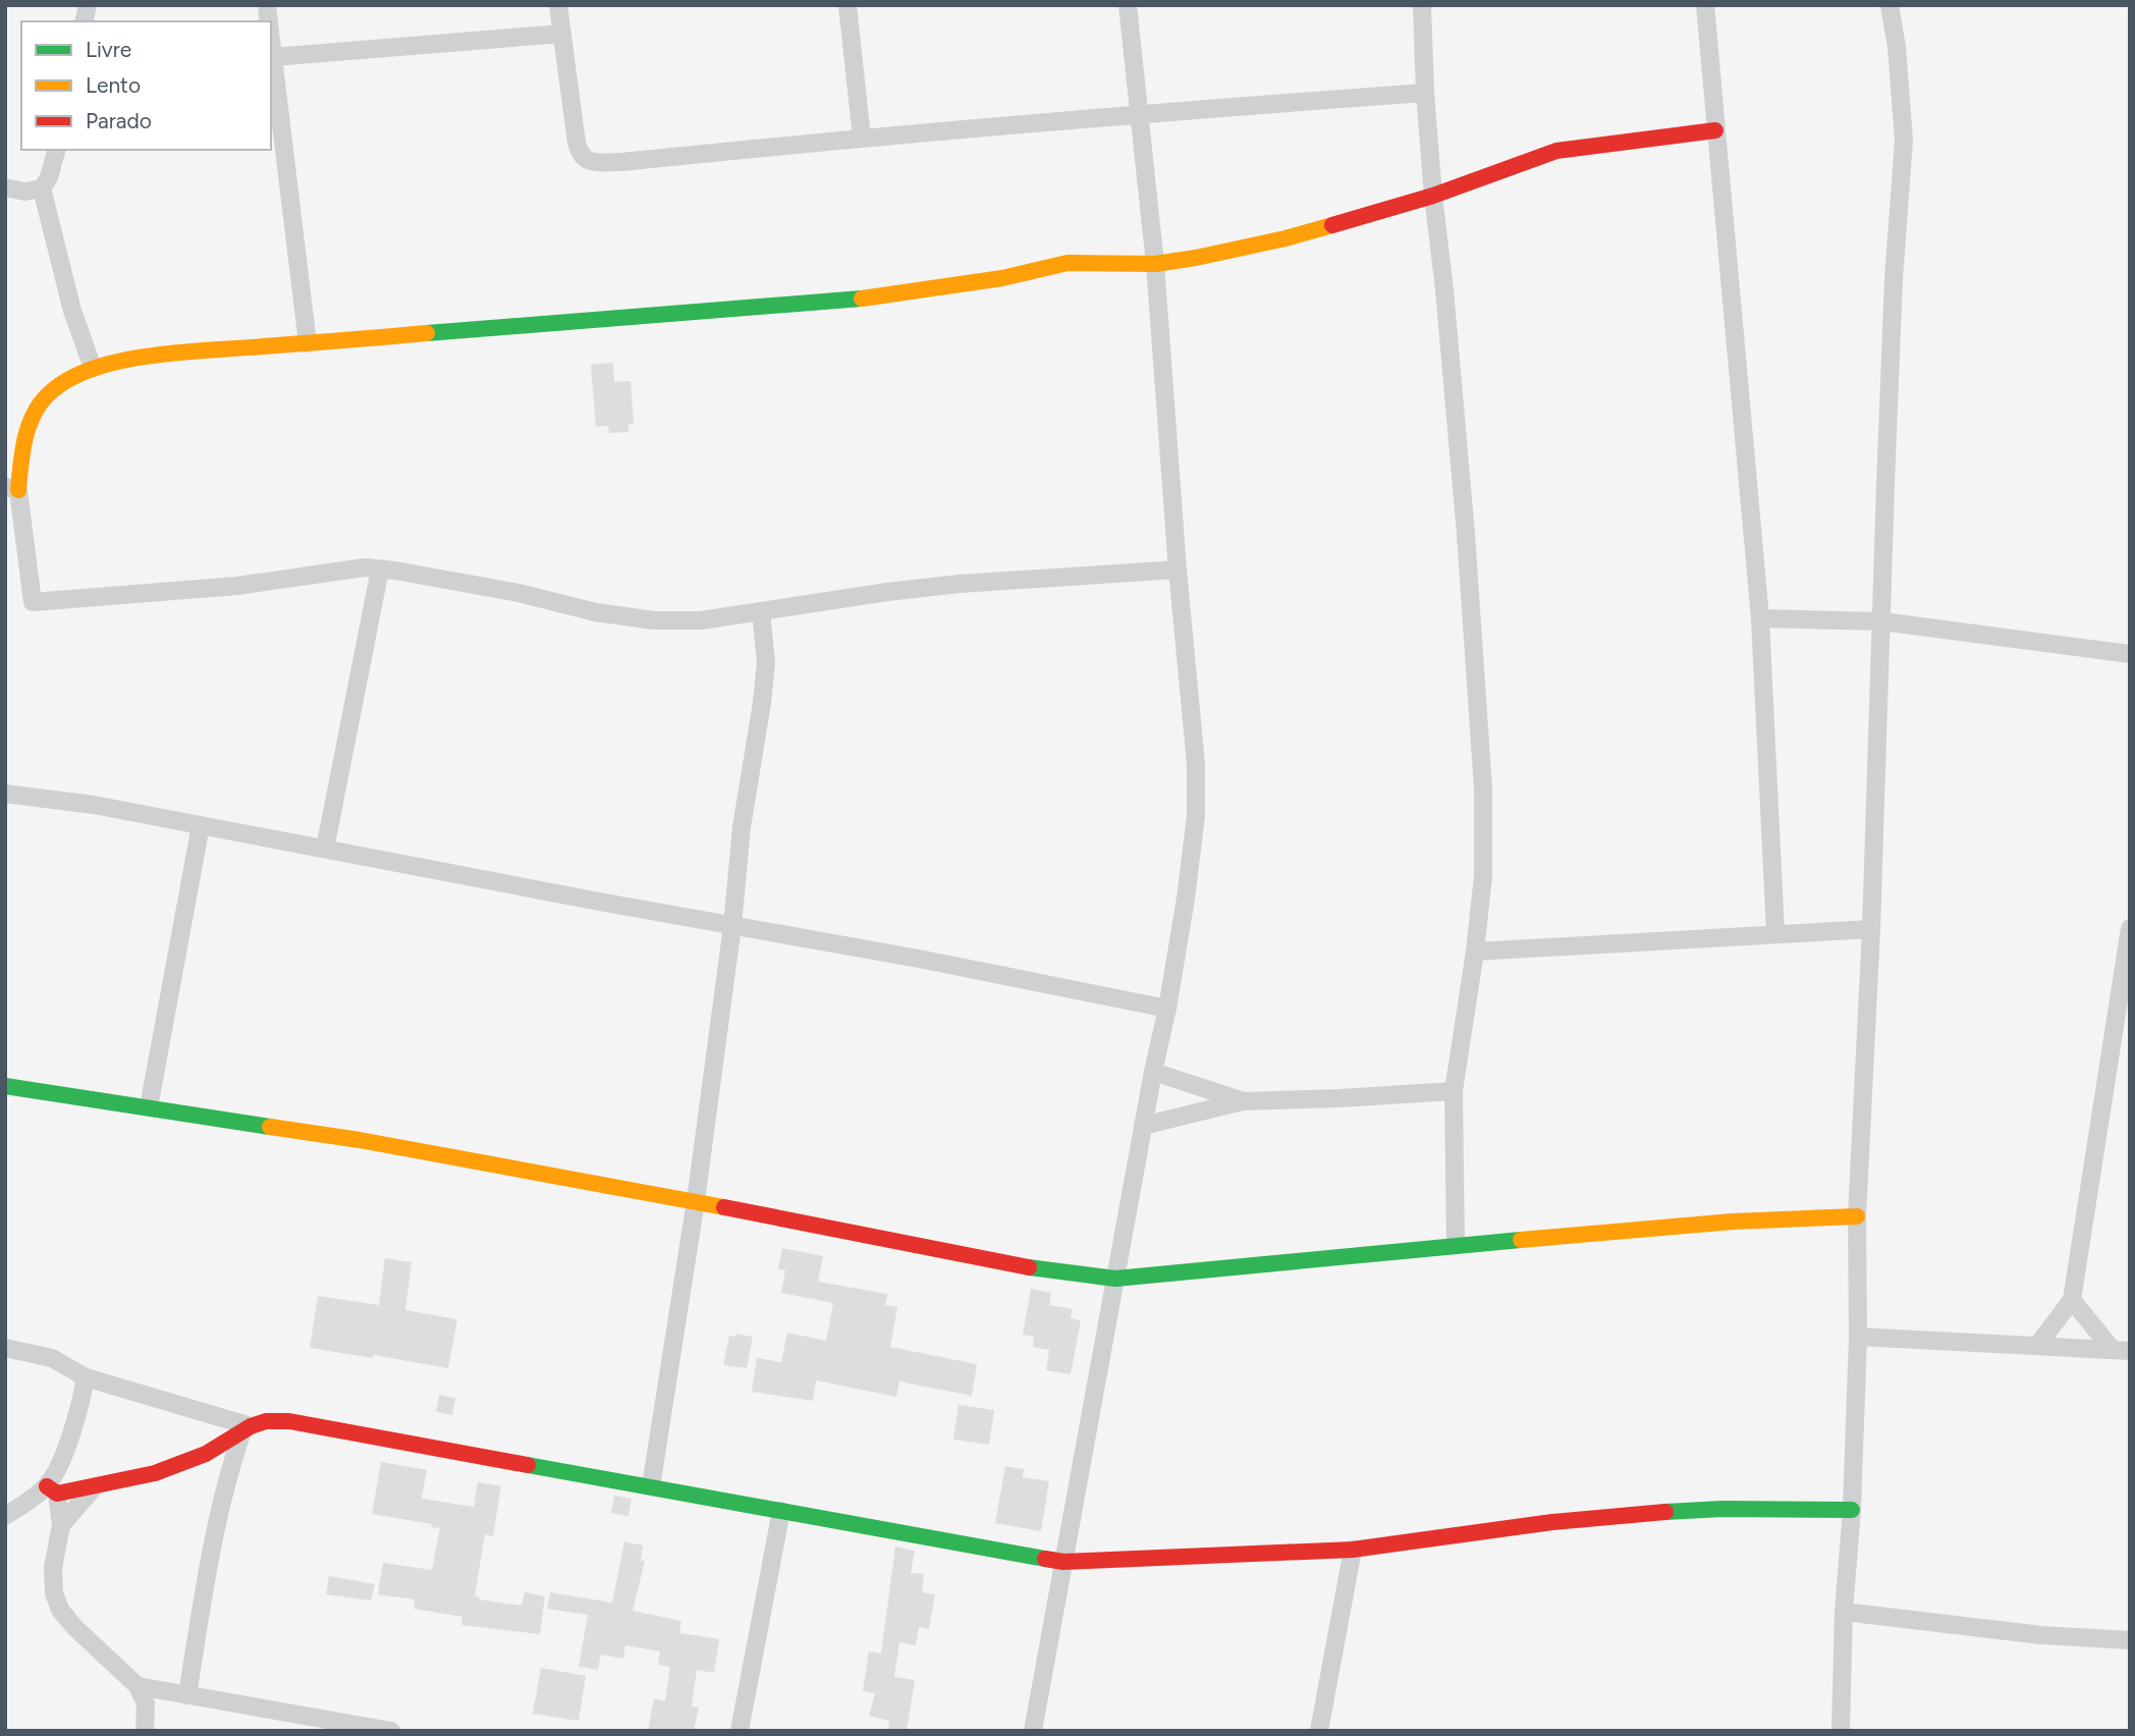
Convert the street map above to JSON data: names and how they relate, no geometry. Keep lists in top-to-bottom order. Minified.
{"legend":["Livre","Lento","Parado"]}
